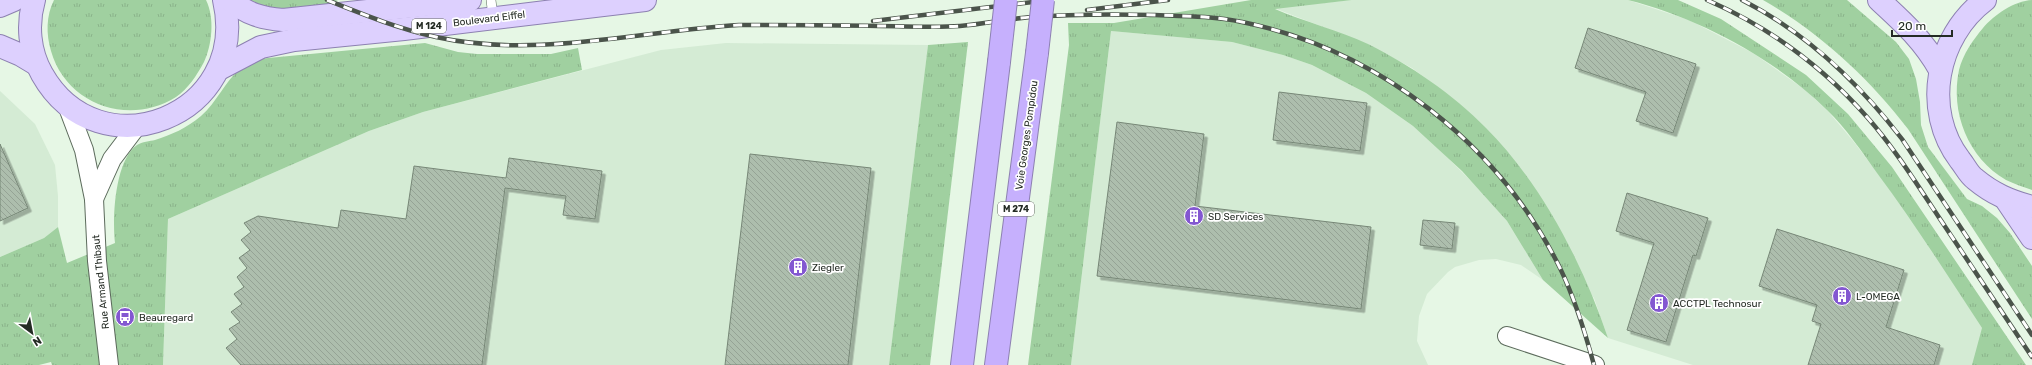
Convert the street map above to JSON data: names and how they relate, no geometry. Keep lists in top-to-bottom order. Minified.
{"streets":{"highway":["Voie Georges Pompidou","M 274"],"main road":["Boulevard Eiffel","M 124"],"street":["Rue Armand Thibaut"]},"places":{"building":["SD Services","Ziegler","L-OMEGA","ACCTPL Technosur"],"bus stop":["Beauregard"]},"scale_bar":"20 m","north":"bottom right"}
